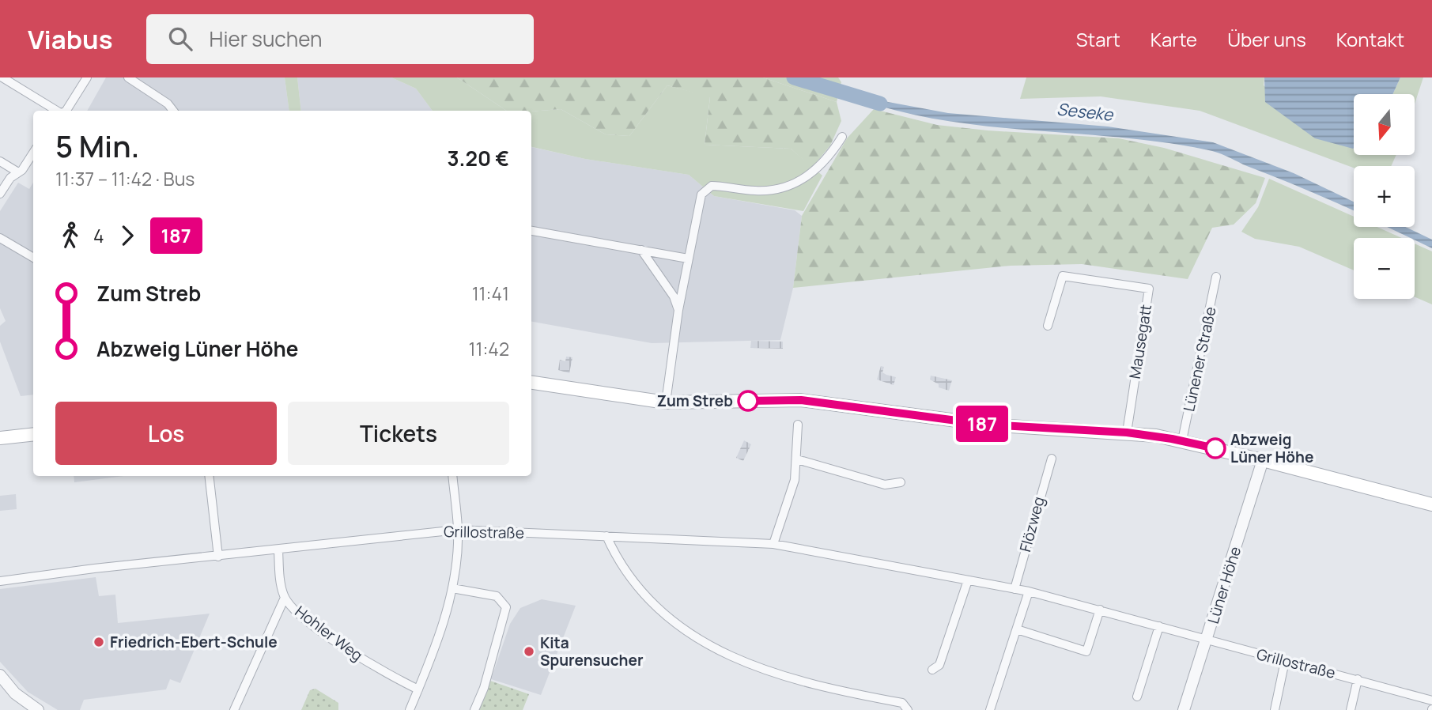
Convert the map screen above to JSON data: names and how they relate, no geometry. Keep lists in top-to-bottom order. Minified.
{"streets":{"street":["Mausegatt","Lünener Straße","Flözweg","Grillostraße","Lüner Höhe","Hohler Weg"]},"crossings":[["Flözweg","Grillostraße"],["Grillostraße","Lüner Höhe"],["Grillostraße","Hohler Weg"]],"water":["Seseke"],"places":["Zum Streb","Abzweig Lüner Höhe","Friedrich-Ebert-Schule","Kita Spurensucher"],"lines":["bus line 187"],"north":"bottom","page":{"header":"Viabus","search":"Hier suchen","nav":["Start","Karte","Über uns","Kontakt"],"on_map":"187","map_buttons":["+","−"],"heading":["5 Min.","11:37 – 11:42 · Bus","3.20 €"],"legs":["4","187"],"list":[{"name":"Zum Streb","value":"11:41"},{"name":"Abzweig Lüner Höhe","value":"11:42"}],"buttons":["Los","Tickets"]}}
